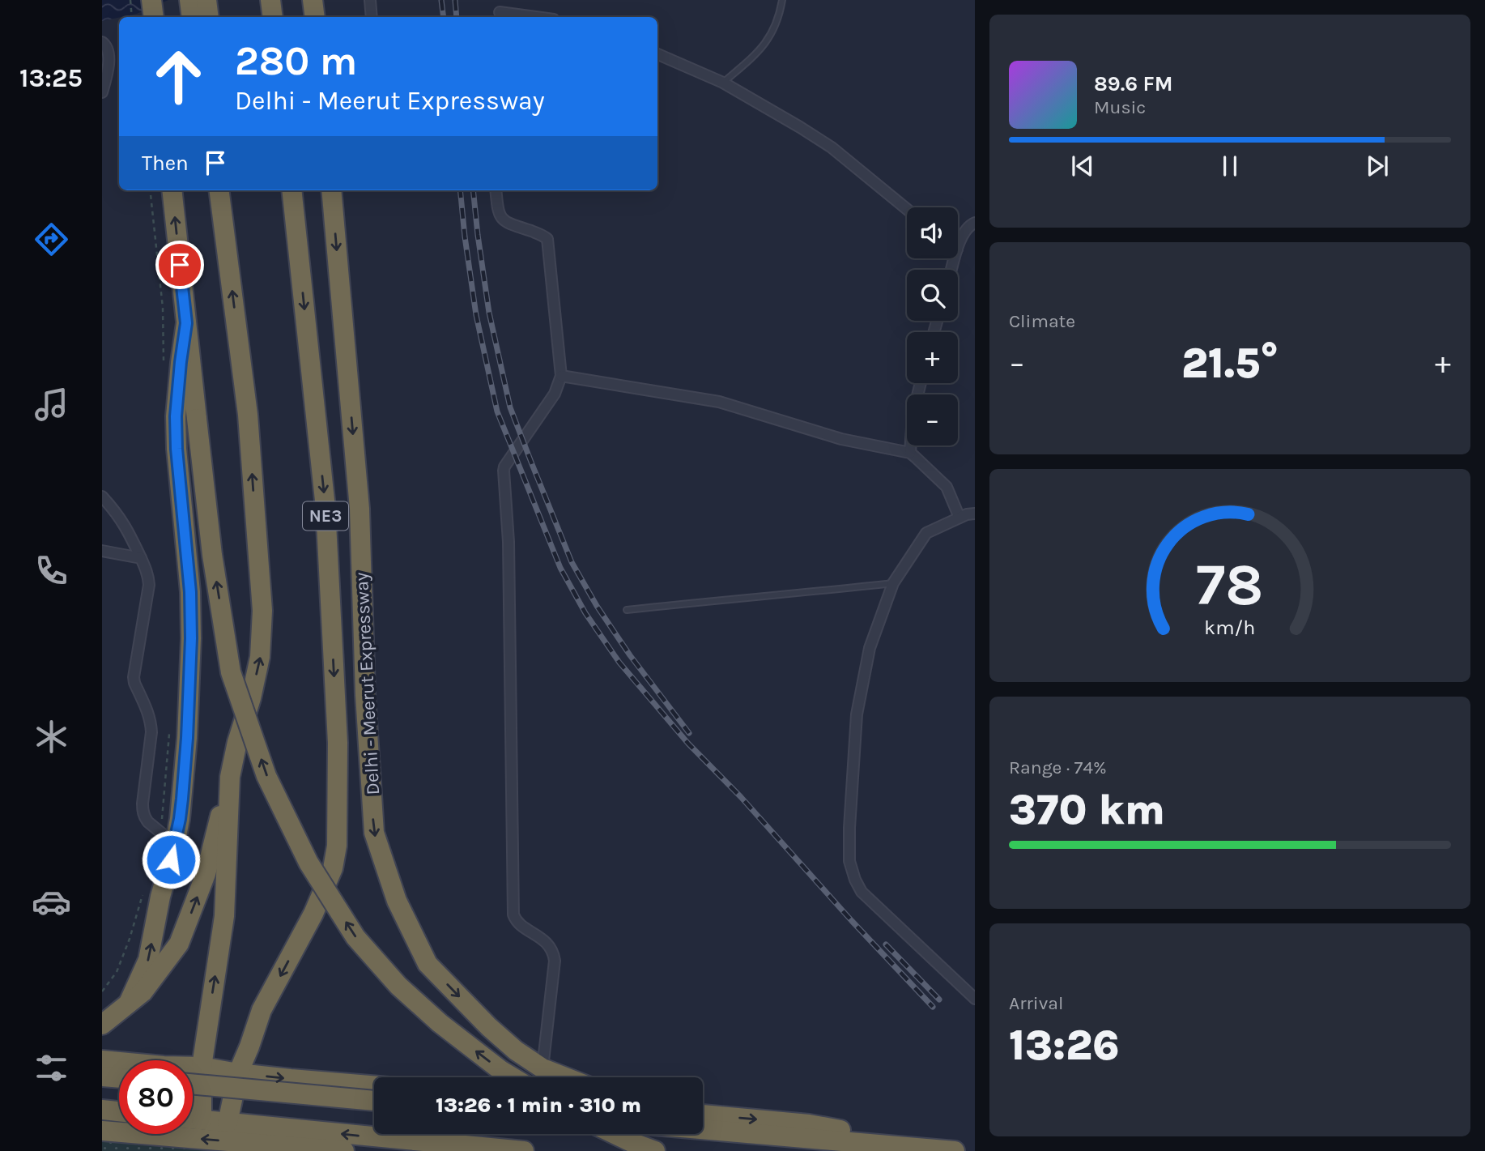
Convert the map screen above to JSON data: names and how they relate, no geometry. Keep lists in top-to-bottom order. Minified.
{"streets":{"highway":["NE3","Delhi - Meerut Expressway"]},"page":{"tabs":"13:25","turn":["280 m","Delhi - Meerut Expressway"],"song":["89.6 FM","Music"],"then":"Then","map_buttons":["+","−"],"tile":["Climate",["Range · 74%","370 km"],["Arrival","13:26"]],"heat":["−","21.5°","+"],"limit":"80","trip":"13:26 · 1 min · 310 m","gauge":["78","km/h"]}}
